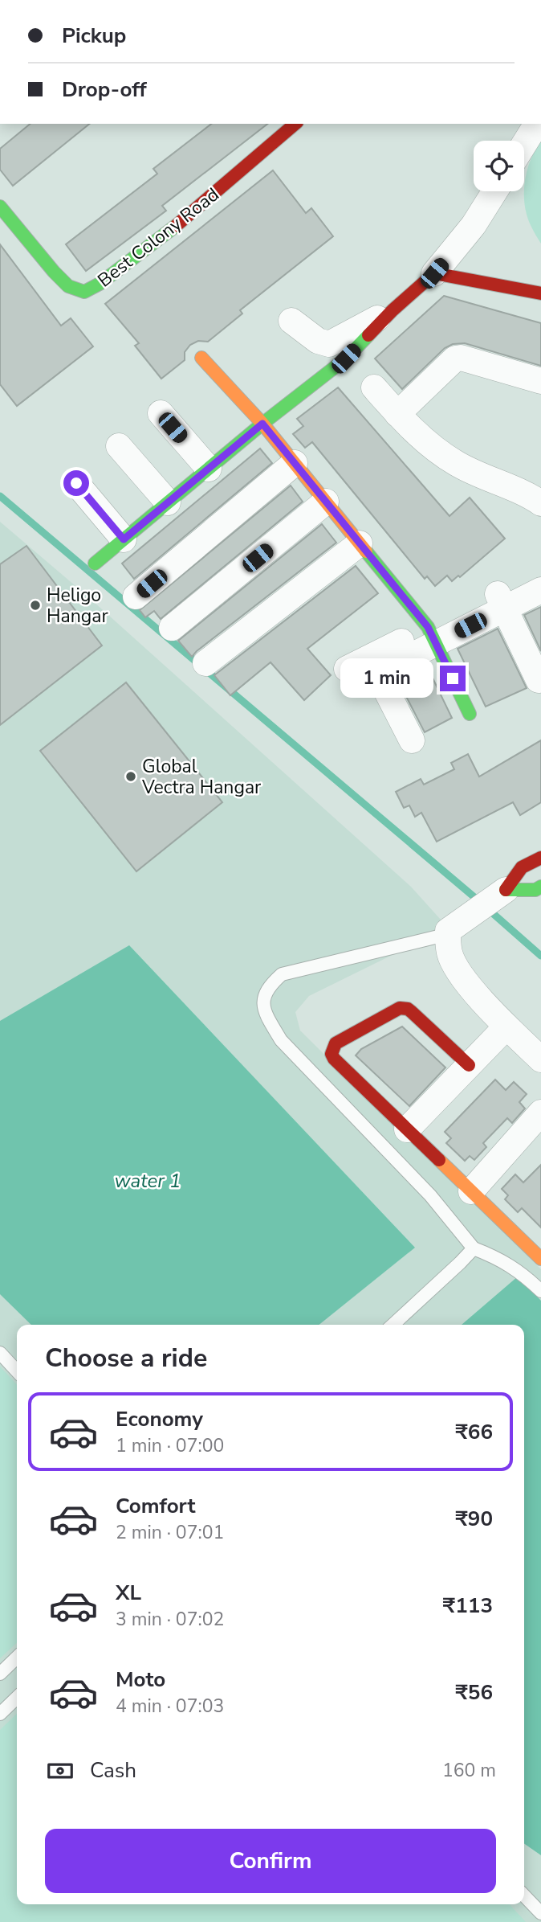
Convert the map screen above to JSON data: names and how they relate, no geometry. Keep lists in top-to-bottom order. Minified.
{"streets":{"street":["Best Colony Road"]},"water":["water 1"],"places":["Heligo Hangar","Global Vectra Hangar"],"page":{"banner":["Pickup","Drop-off"],"bubble":"1 min","heading":"Choose a ride","list":[{"name":"Economy","note":"1 min · 07:00","value":"₹66"},{"name":"Comfort","note":"2 min · 07:01","value":"₹90"},{"name":"XL","note":"3 min · 07:02","value":"₹113"},{"name":"Moto","note":"4 min · 07:03","value":"₹56"}],"pay":["Cash","160 m"],"buttons":"Confirm"}}
